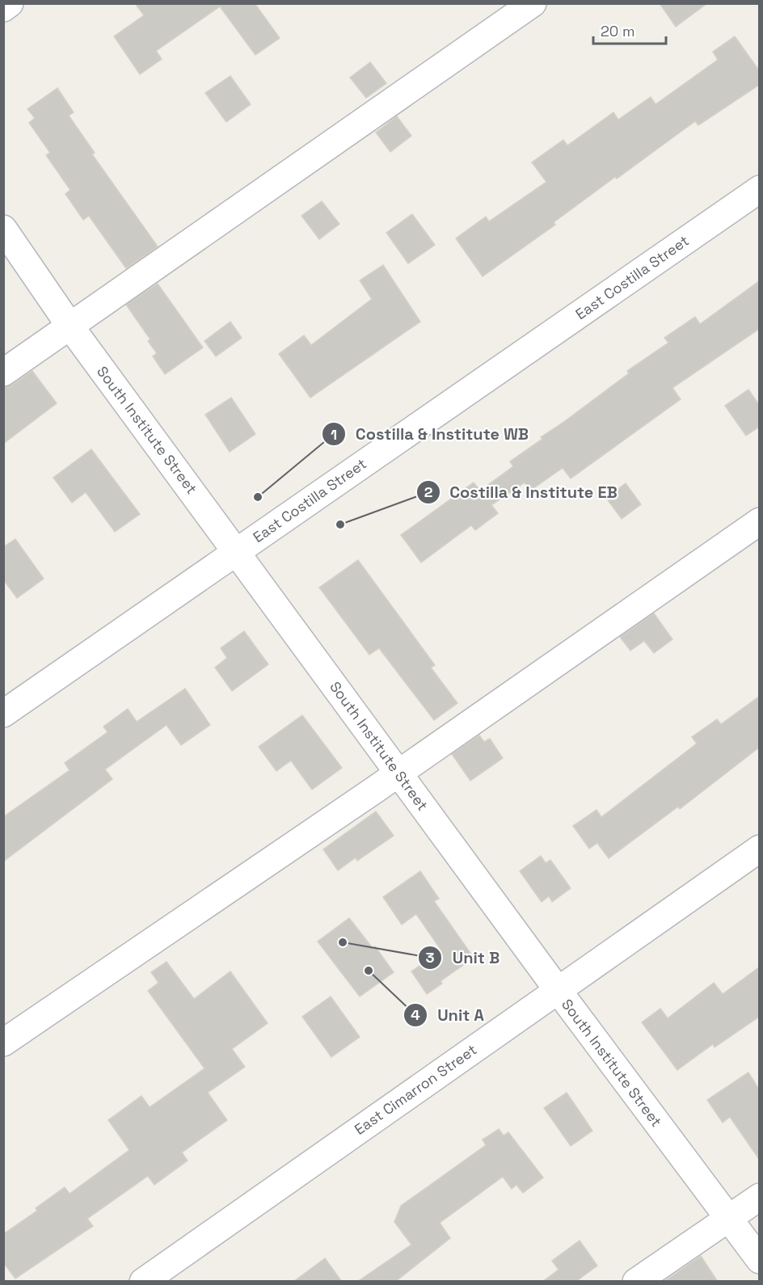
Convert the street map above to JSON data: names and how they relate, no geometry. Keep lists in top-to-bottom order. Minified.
{"streets":{"street":["East Costilla Street","South Institute Street","East Cimarron Street"]},"crossings":[["East Costilla Street","South Institute Street"],["South Institute Street","East Cimarron Street"]],"places":["Costilla & Institute WB","Costilla & Institute EB","Unit B","Unit A"],"scale_bar":"20 m"}
